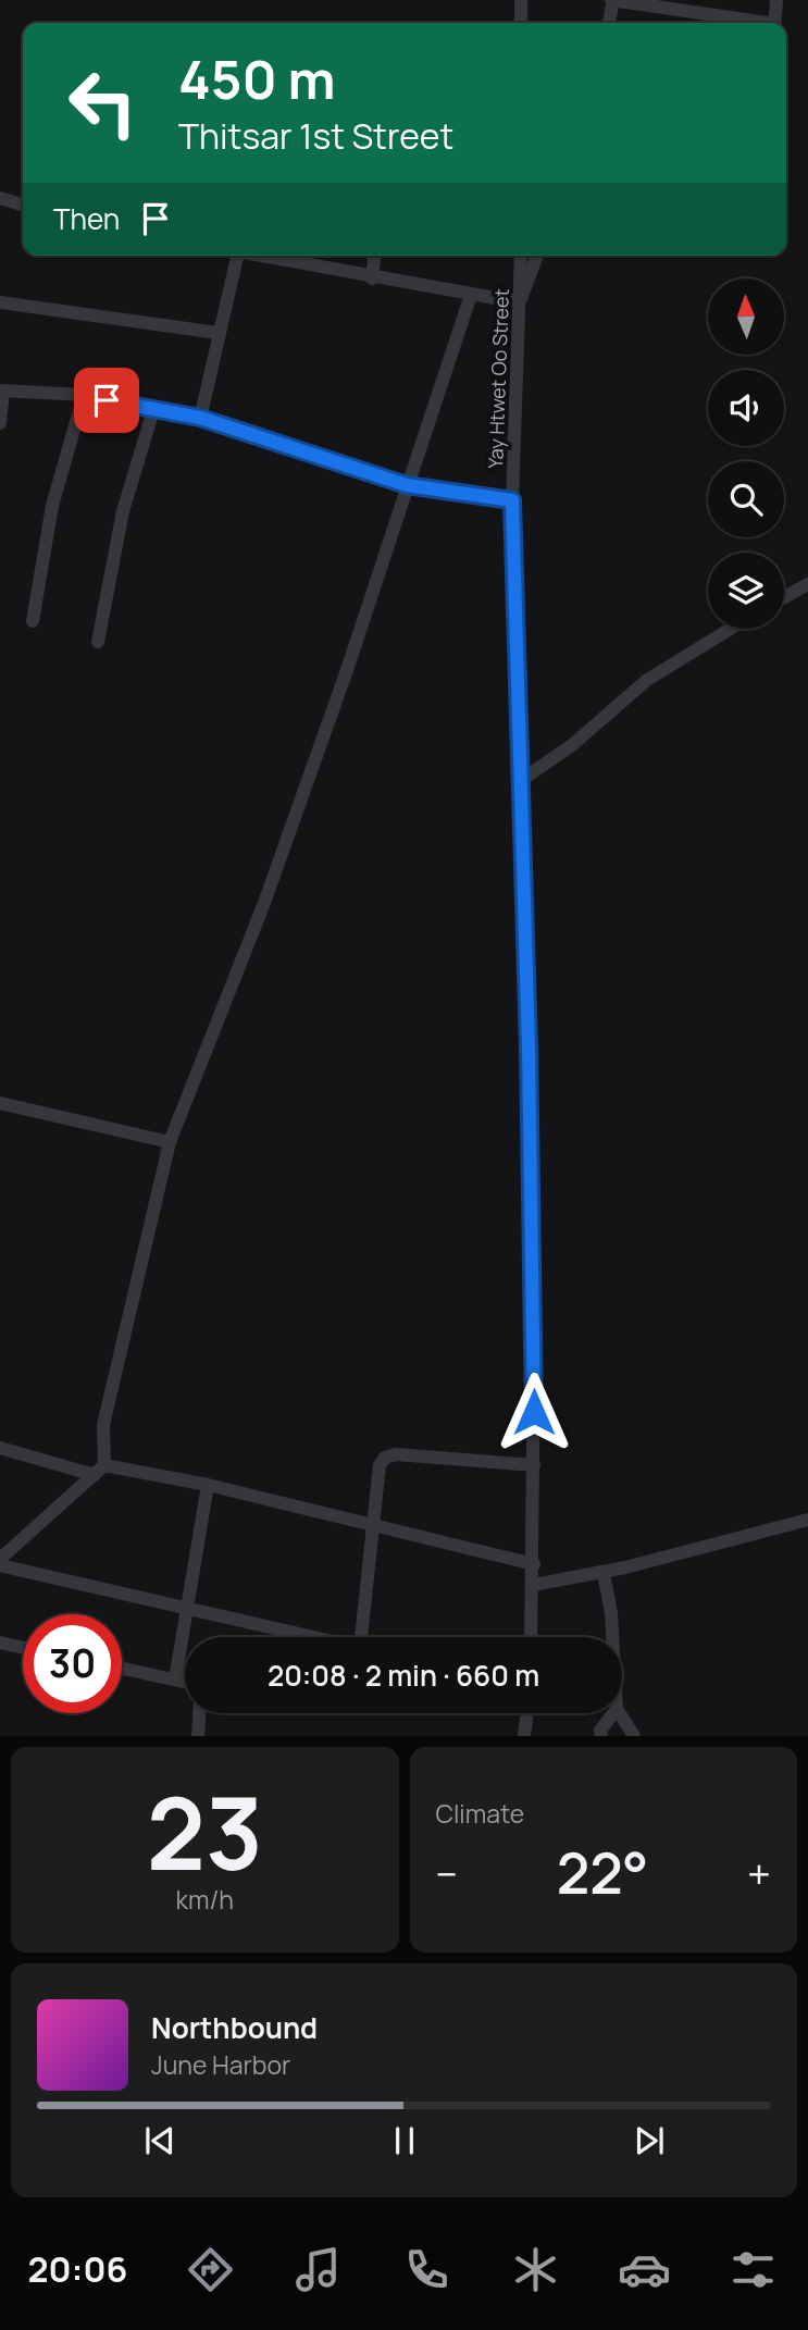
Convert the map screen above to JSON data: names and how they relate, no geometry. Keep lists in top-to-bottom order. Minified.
{"streets":{"street":["Yay Htwet Oo Street"]},"north":"top","page":{"turn":["450 m","Thitsar 1st Street"],"then":"Then","limit":"30","trip":"20:08 · 2 min · 660 m","tile":[["23","km/h"],"Climate"],"heat":["−","22°","+"],"song":["Northbound","June Harbor"],"tabs":"20:06"}}
